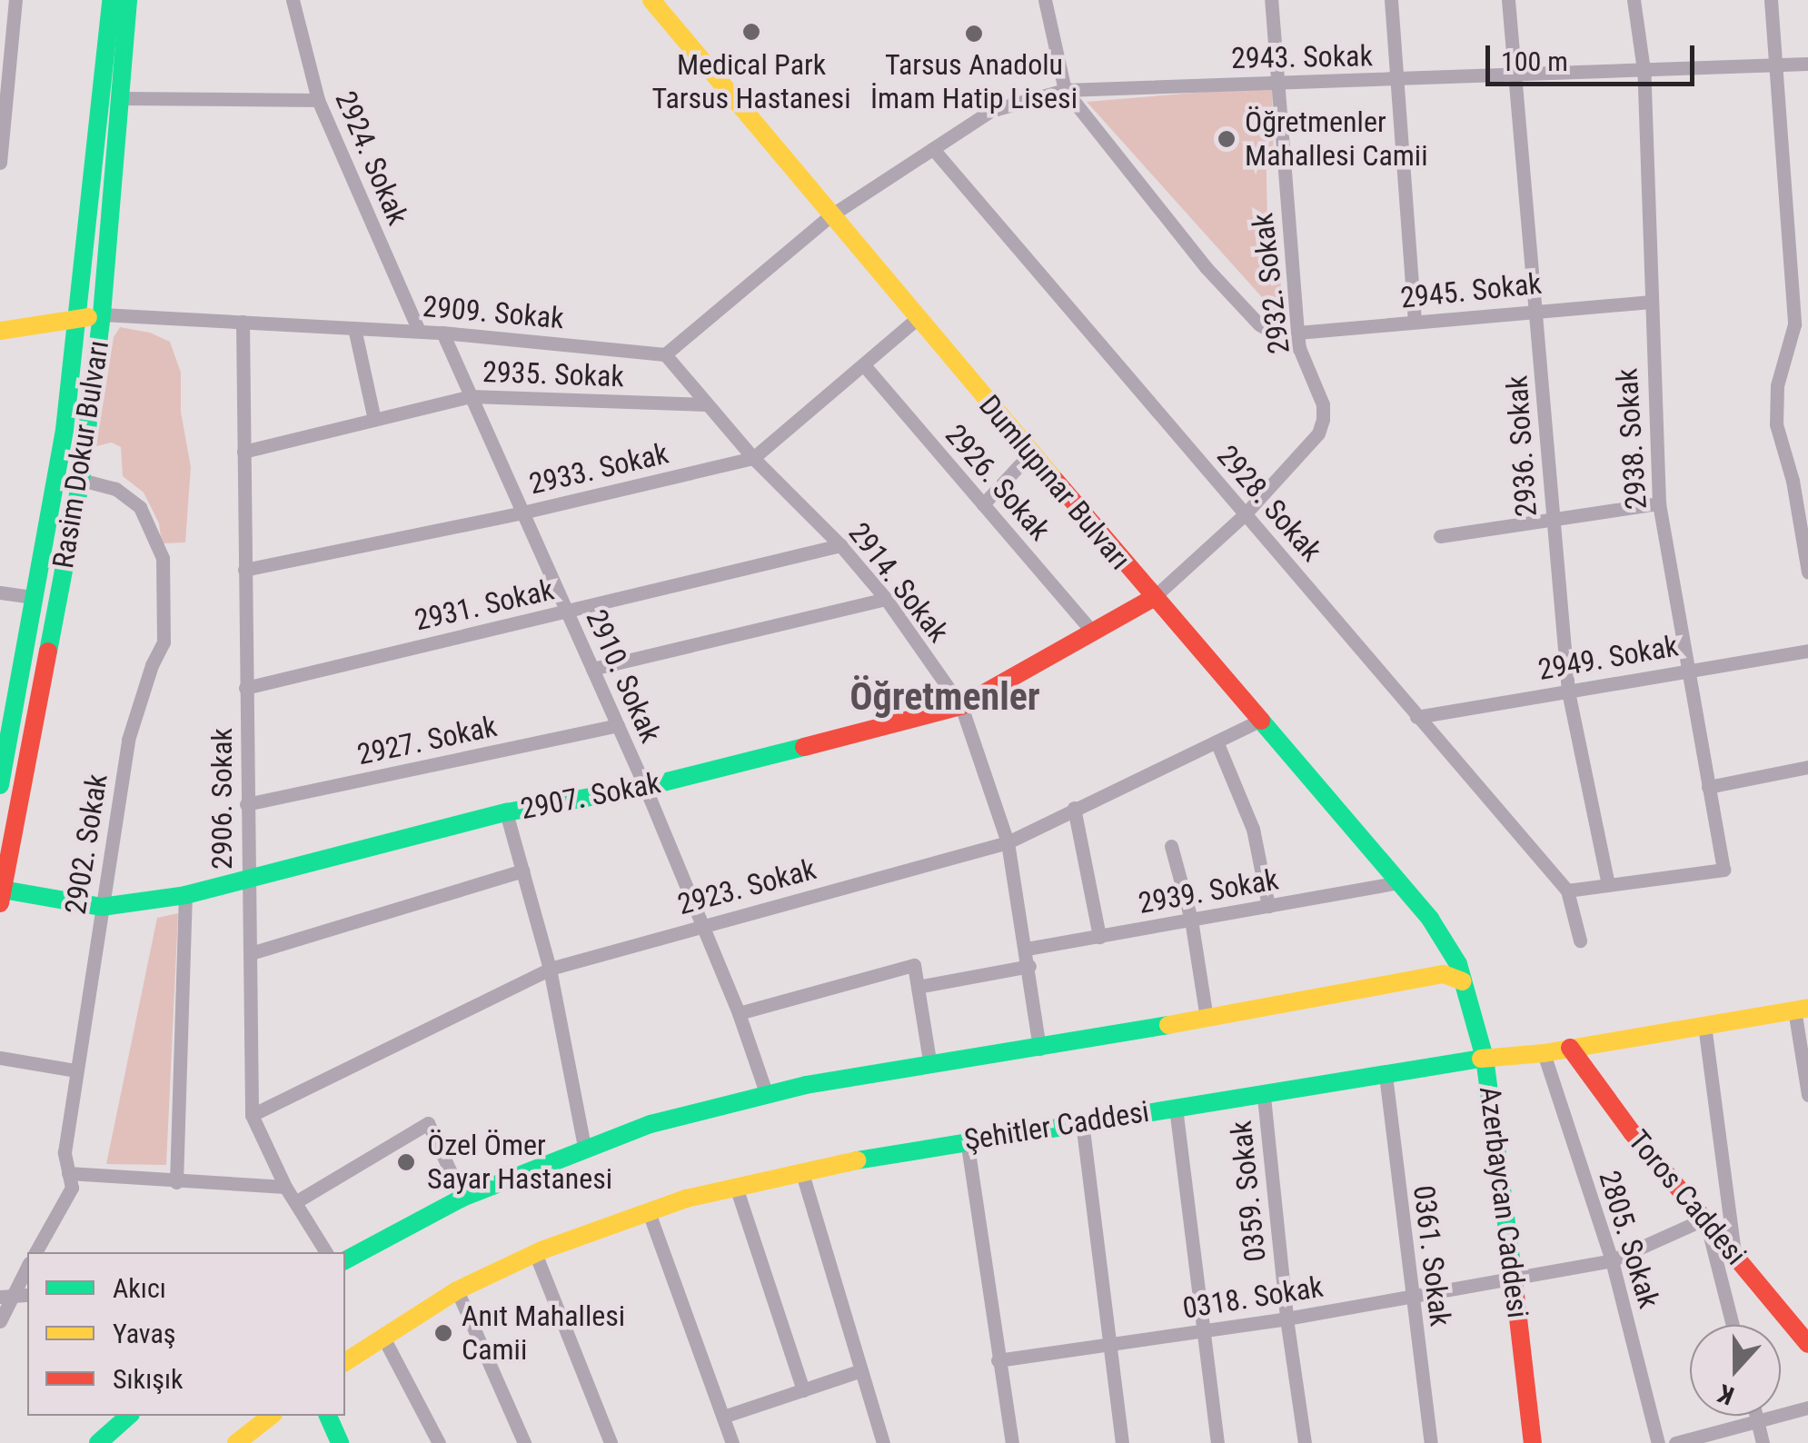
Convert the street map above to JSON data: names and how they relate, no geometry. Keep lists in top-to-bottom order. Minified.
{"streets":{"street":["2943. Sokak","2924. Sokak","2932. Sokak","2945. Sokak","2909. Sokak","2935. Sokak","2938. Sokak","2936. Sokak","Rasim Dokur Bulvarı","2933. Sokak","2926. Sokak","Dumlupınar Bulvarı","2928. Sokak","2914. Sokak","2931. Sokak","2949. Sokak","2910. Sokak","2927. Sokak","2907. Sokak","2906. Sokak","2902. Sokak","2923. Sokak","2939. Sokak","Şehitler Caddesi","0359. Sokak","Toros Caddesi","Azerbaycan Caddesi","2805. Sokak","0361. Sokak","0318. Sokak"]},"crossings":[["2943. Sokak","2932. Sokak"],["2943. Sokak","2938. Sokak"],["2943. Sokak","2936. Sokak"],["2943. Sokak","Dumlupınar Bulvarı"],["2943. Sokak","2928. Sokak"],["2924. Sokak","2909. Sokak"],["2932. Sokak","2945. Sokak"],["2932. Sokak","Dumlupınar Bulvarı"],["2932. Sokak","2928. Sokak"],["2932. Sokak","2907. Sokak"],["2945. Sokak","2938. Sokak"],["2945. Sokak","2936. Sokak"],["2909. Sokak","Rasim Dokur Bulvarı"],["2909. Sokak","2914. Sokak"],["2909. Sokak","2910. Sokak"],["2909. Sokak","2906. Sokak"],["2935. Sokak","2914. Sokak"],["2935. Sokak","2910. Sokak"],["2935. Sokak","2906. Sokak"],["2938. Sokak","2936. Sokak"],["2938. Sokak","2949. Sokak"],["2936. Sokak","2949. Sokak"],["Rasim Dokur Bulvarı","2907. Sokak"],["Rasim Dokur Bulvarı","2902. Sokak"],["2933. Sokak","2926. Sokak"],["2933. Sokak","Dumlupınar Bulvarı"],["2933. Sokak","2914. Sokak"],["2933. Sokak","2910. Sokak"],["2933. Sokak","2906. Sokak"],["2926. Sokak","2907. Sokak"],["Dumlupınar Bulvarı","2907. Sokak"],["Dumlupınar Bulvarı","2923. Sokak"],["Dumlupınar Bulvarı","2939. Sokak"],["Dumlupınar Bulvarı","Azerbaycan Caddesi"],["2928. Sokak","2949. Sokak"],["2914. Sokak","2931. Sokak"],["2914. Sokak","2907. Sokak"],["2914. Sokak","2923. Sokak"],["2914. Sokak","2939. Sokak"],["2931. Sokak","2910. Sokak"],["2931. Sokak","2906. Sokak"],["2910. Sokak","2927. Sokak"],["2910. Sokak","2907. Sokak"],["2910. Sokak","2923. Sokak"],["2927. Sokak","2906. Sokak"],["2907. Sokak","2906. Sokak"],["2907. Sokak","2902. Sokak"],["2906. Sokak","2923. Sokak"],["Şehitler Caddesi","0359. Sokak"],["Şehitler Caddesi","Toros Caddesi"],["Şehitler Caddesi","Azerbaycan Caddesi"],["Şehitler Caddesi","2805. Sokak"],["Şehitler Caddesi","0361. Sokak"],["0359. Sokak","0318. Sokak"],["Toros Caddesi","0318. Sokak"],["Azerbaycan Caddesi","0318. Sokak"],["2805. Sokak","0318. Sokak"],["0361. Sokak","0318. Sokak"]],"districts":["Öğretmenler"],"places":["Medical Park Tarsus Hastanesi","Tarsus Anadolu İmam Hatip Lisesi","Öğretmenler Mahallesi Camii","Özel Ömer Sayar Hastanesi","Anıt Mahallesi Camii"],"legend":["Akıcı","Yavaş","Sıkışık"],"scale_bar":"100 m","north":"bottom"}
